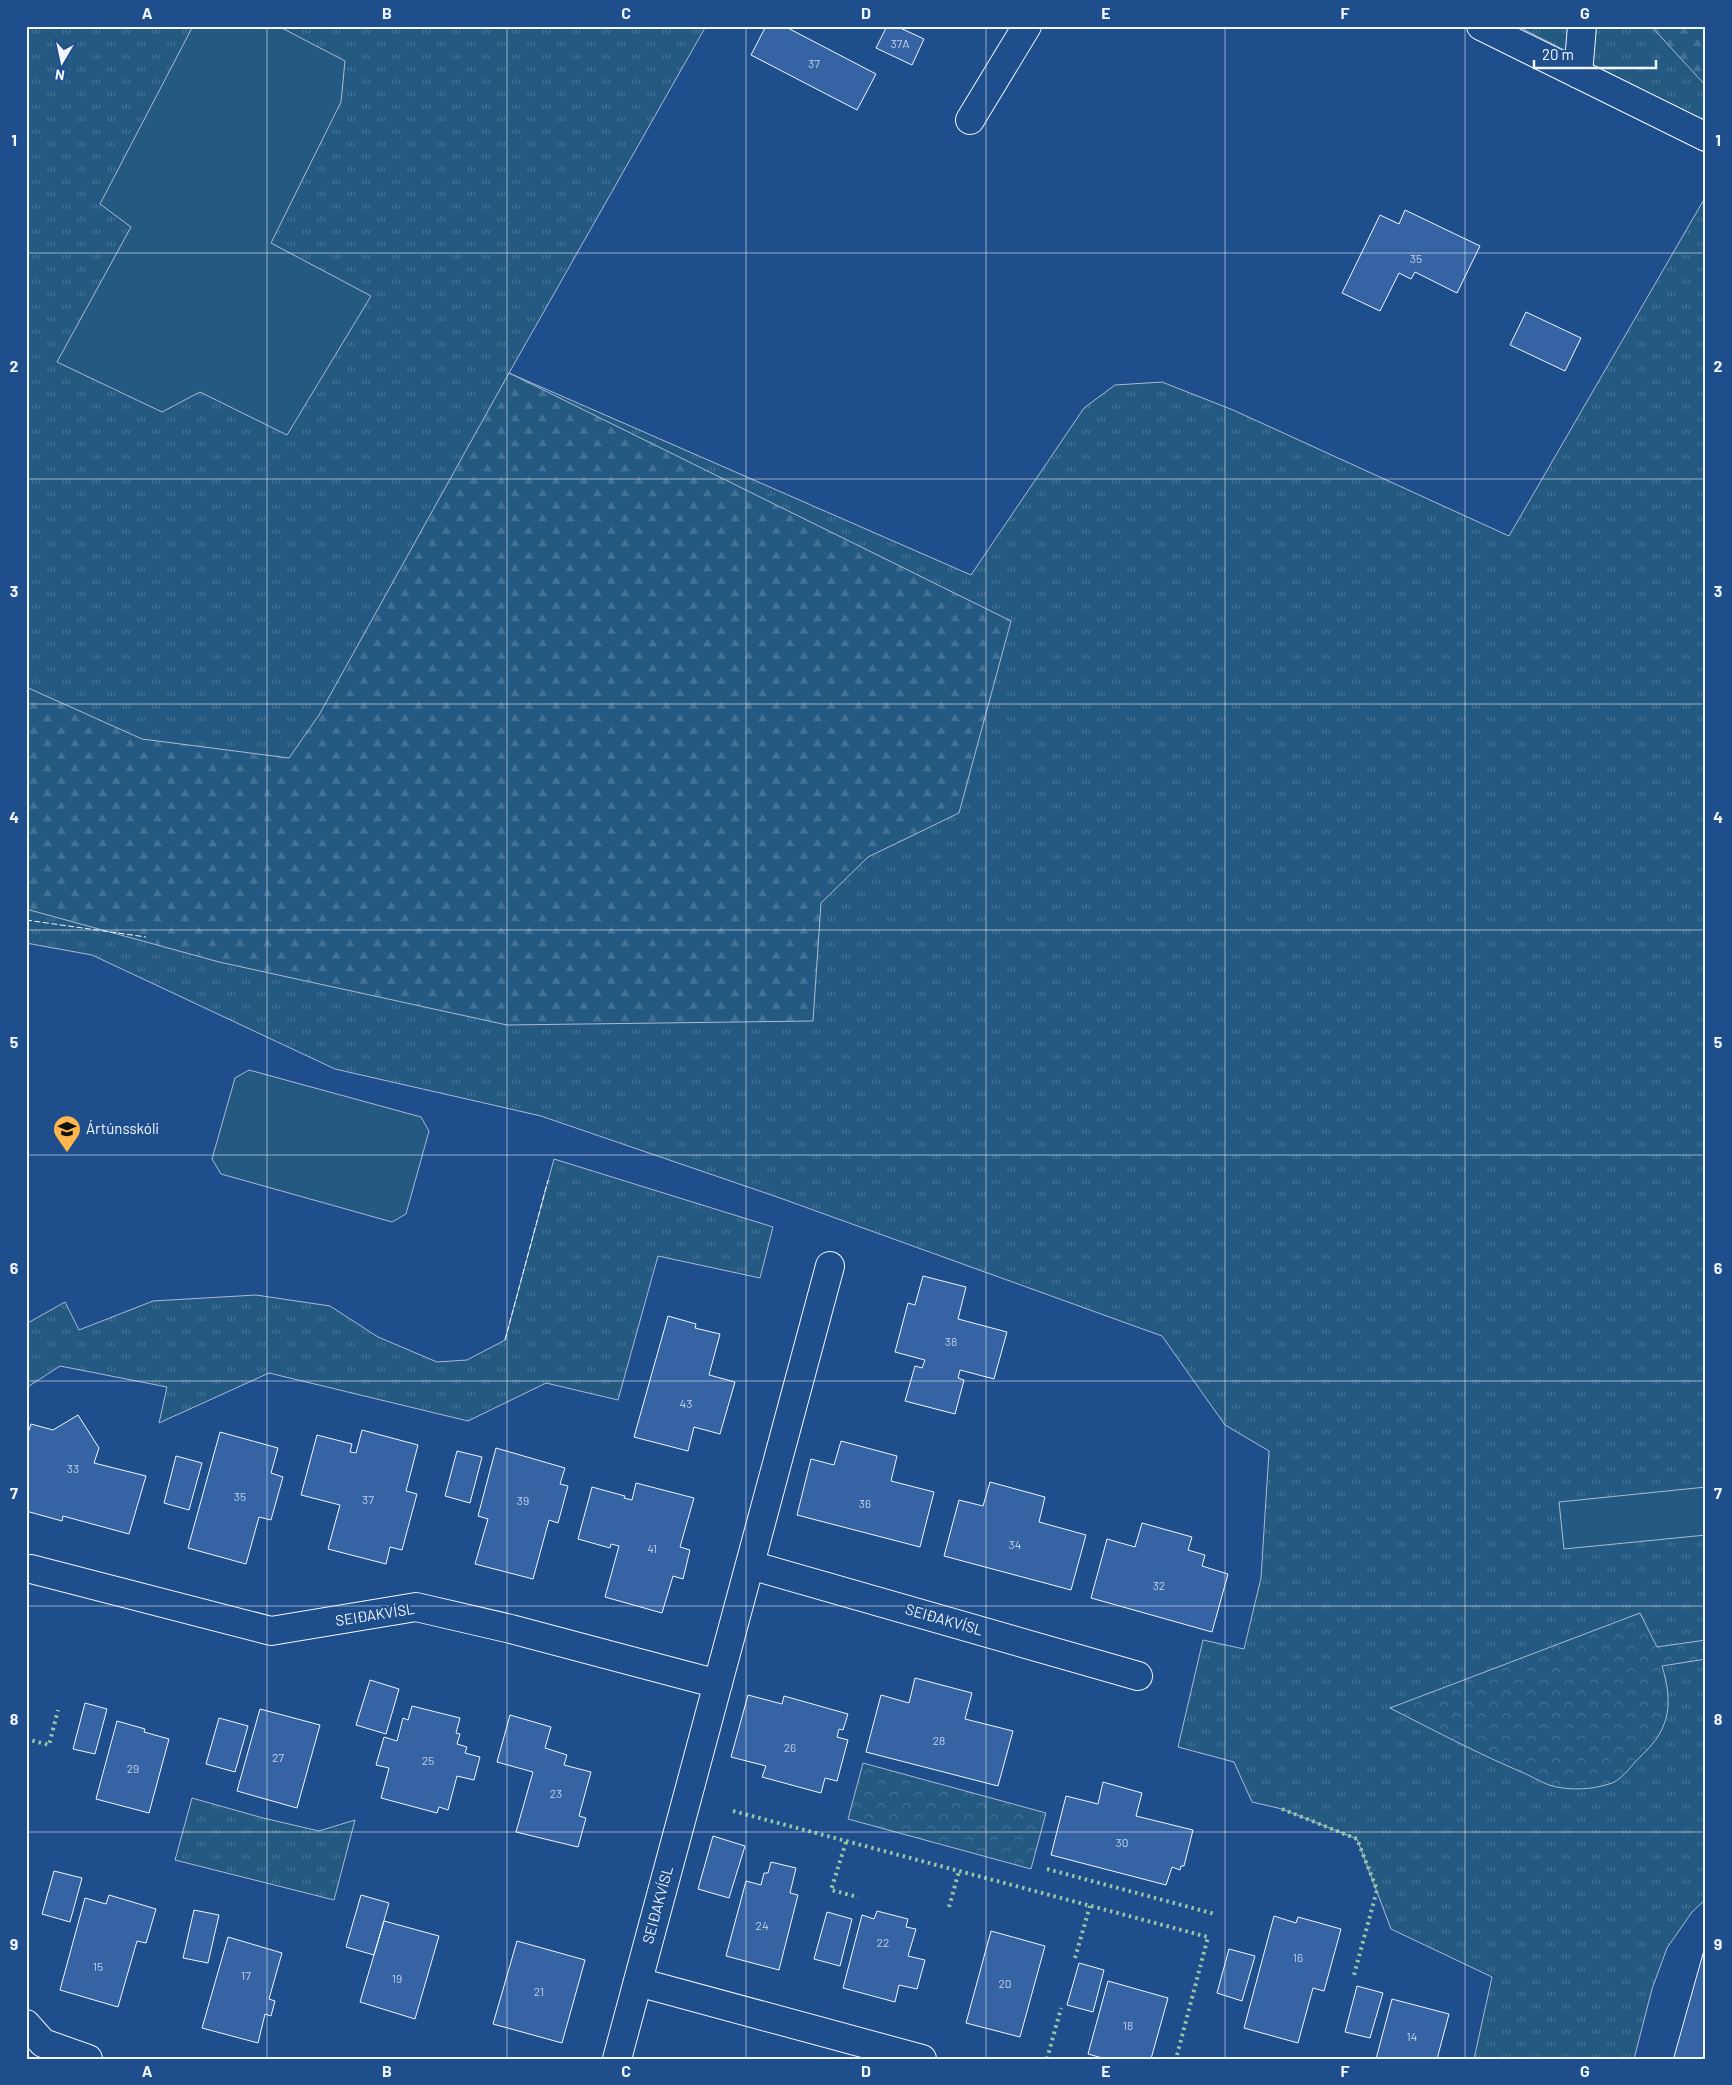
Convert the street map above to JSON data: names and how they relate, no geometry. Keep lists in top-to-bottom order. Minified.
{"streets":{"street":["SEIÐAKVÍSL"]},"places":{"school or university":["Ártúnsskóli"]},"house_numbers":["37A","37","35","38","43","33","35","37","39","36","34","41","32","28","26","27","25","29","23","30","24","22","16","15","17","19","20","21","18","14"],"scale_bar":"20 m","north":"bottom","grid":{"columns":["A","B","C","D","E","F","G"],"rows":["1","2","3","4","5","6","7","8","9"]}}
